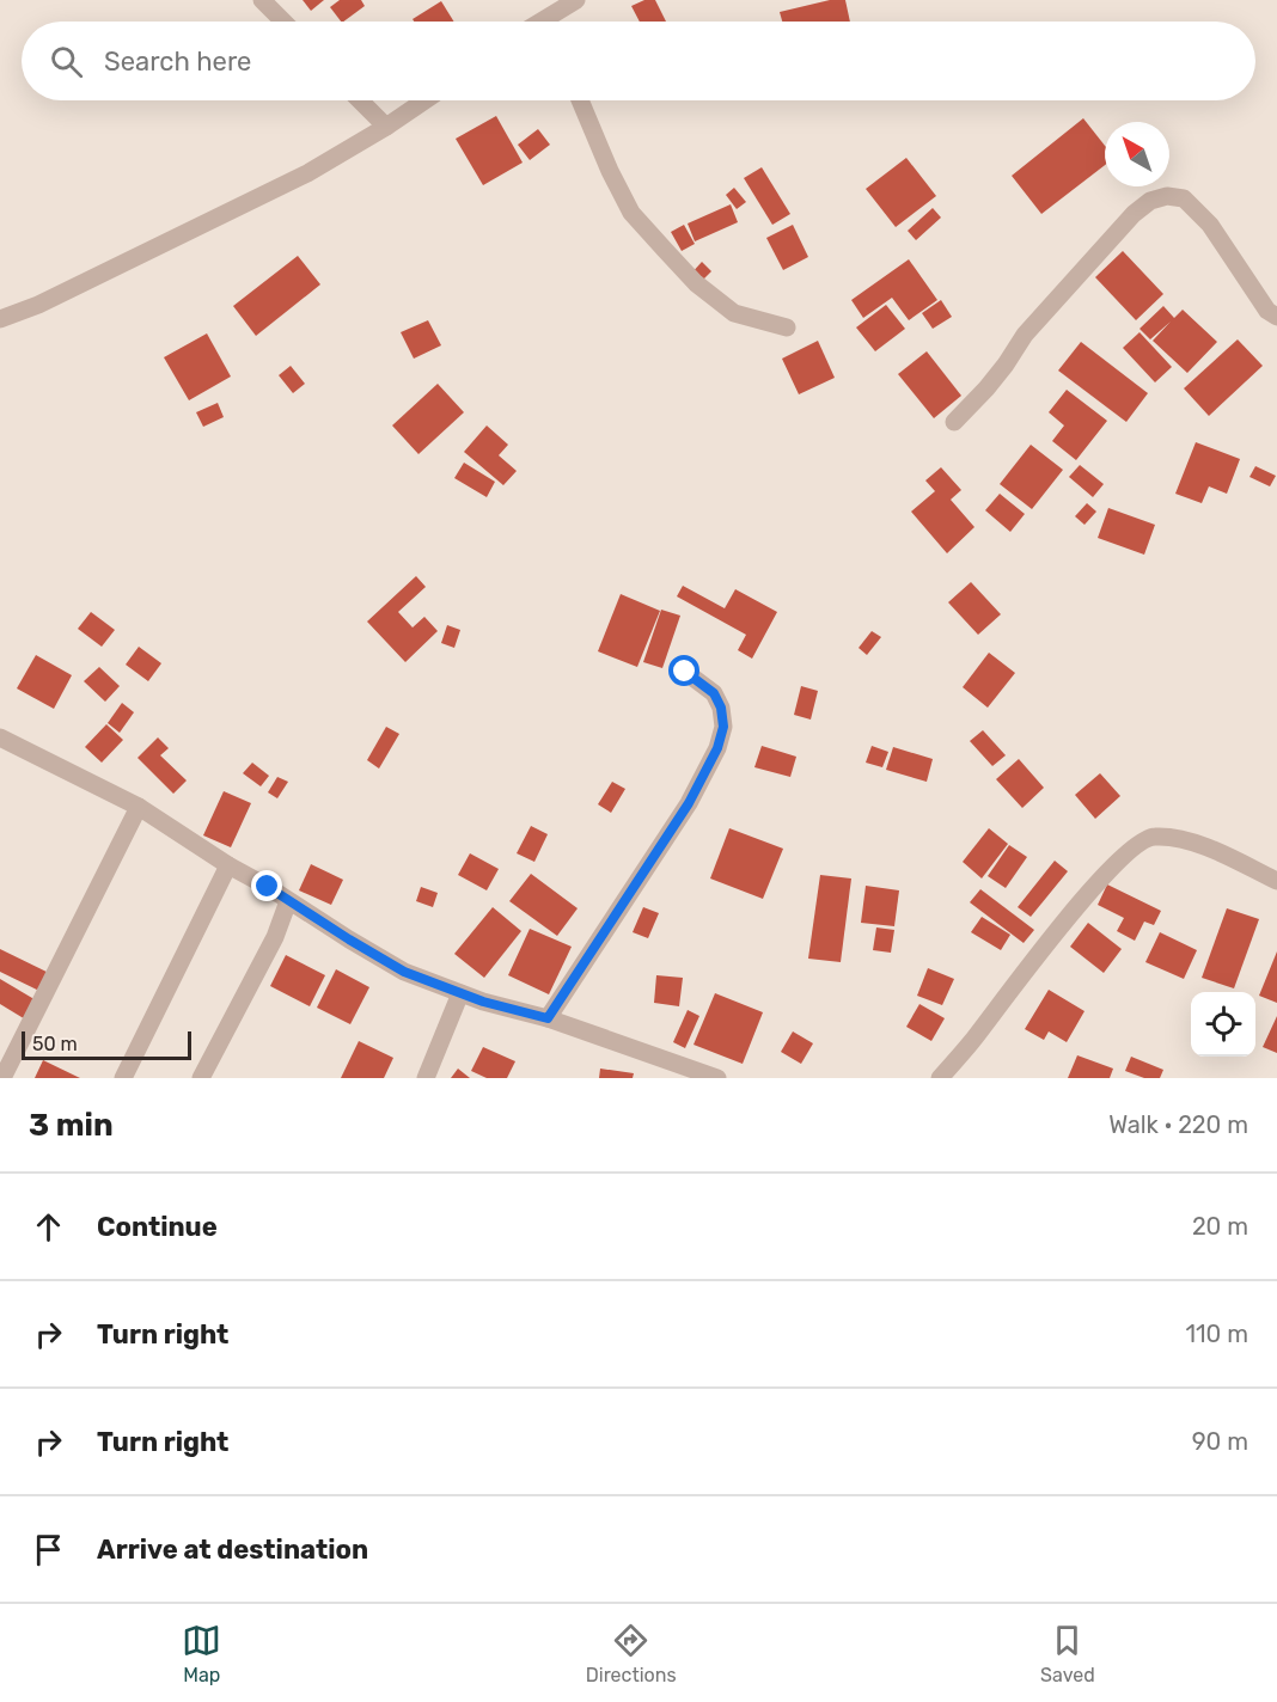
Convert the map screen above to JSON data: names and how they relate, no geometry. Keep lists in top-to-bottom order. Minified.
{"scale_bar":"50 m","north":"top left","page":{"search":"Search here","scale":"50 m","heading":["3 min","Walk · 220 m"],"list":[["Continue","20 m"],["Turn right","110 m"],["Turn right","90 m"],"Arrive at destination"],"nav":["Map","Directions","Saved"]}}
